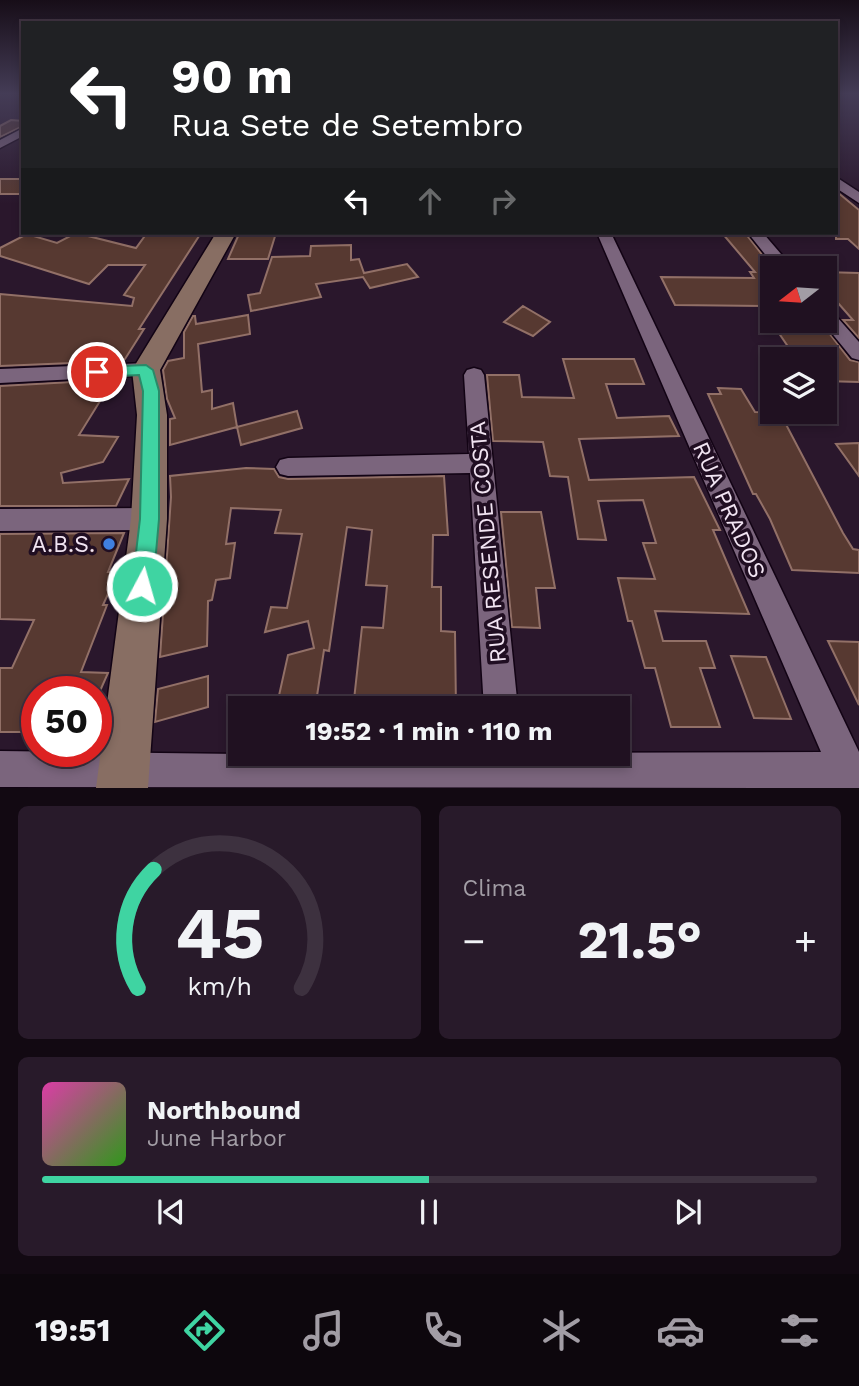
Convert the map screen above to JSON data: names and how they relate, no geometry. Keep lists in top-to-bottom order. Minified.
{"streets":{"street":["RUA PRADOS","RUA RESENDE COSTA"]},"places":["A.B.S."],"north":"left","page":{"turn":["90 m","Rua Sete de Setembro"],"limit":"50","trip":"19:52 · 1 min · 110 m","tile":"Clima","heat":["−","21.5°","+"],"song":["Northbound","June Harbor"],"tabs":"19:51","gauge":["45","km/h"]}}
